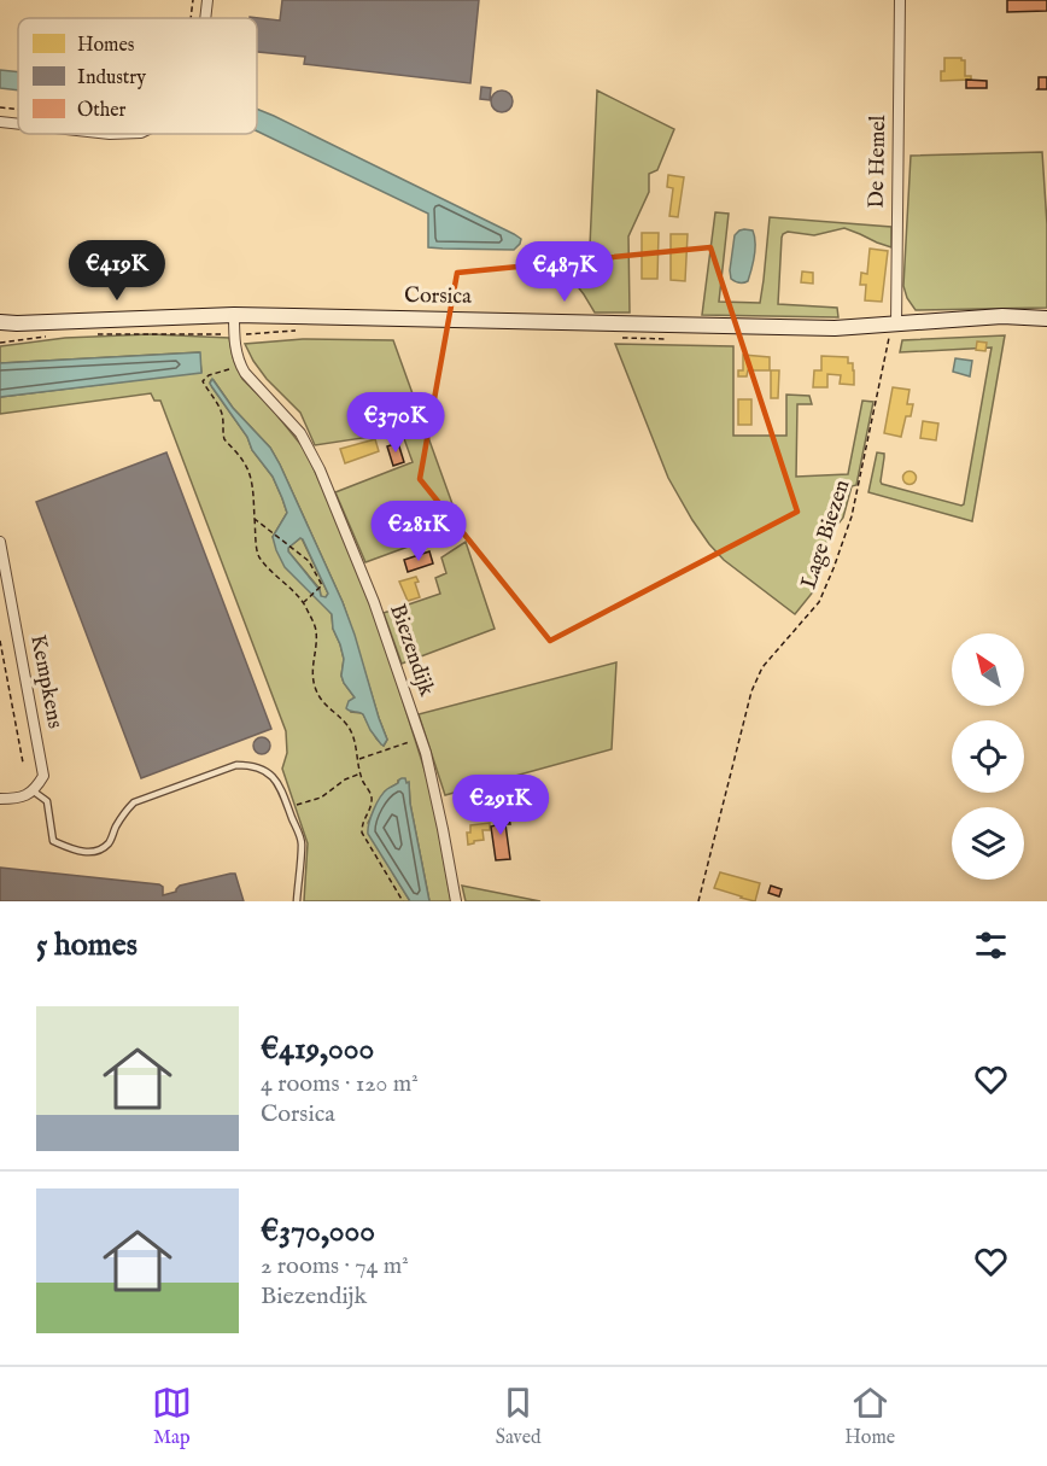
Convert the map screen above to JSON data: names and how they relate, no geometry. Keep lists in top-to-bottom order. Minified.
{"streets":{"street":["De Hemel","Corsica","Biezendijk","Kempkens"],"path":["Lage Biezen"]},"crossings":[["De Hemel","Corsica"],["De Hemel","Lage Biezen"],["Corsica","Lage Biezen"],["Corsica","Biezendijk"]],"legend":["Homes","Industry","Other"],"north":"top left","page":{"price":["€419K","€487K","€370K","€281K","€291K"],"heading":"5 homes","list":[{"name":"€419,000","note":"4 rooms · 120 m² · Corsica"},{"name":"€370,000","note":"2 rooms · 74 m² · Biezendijk"}],"tabs":["Map","Saved","Home"]}}
